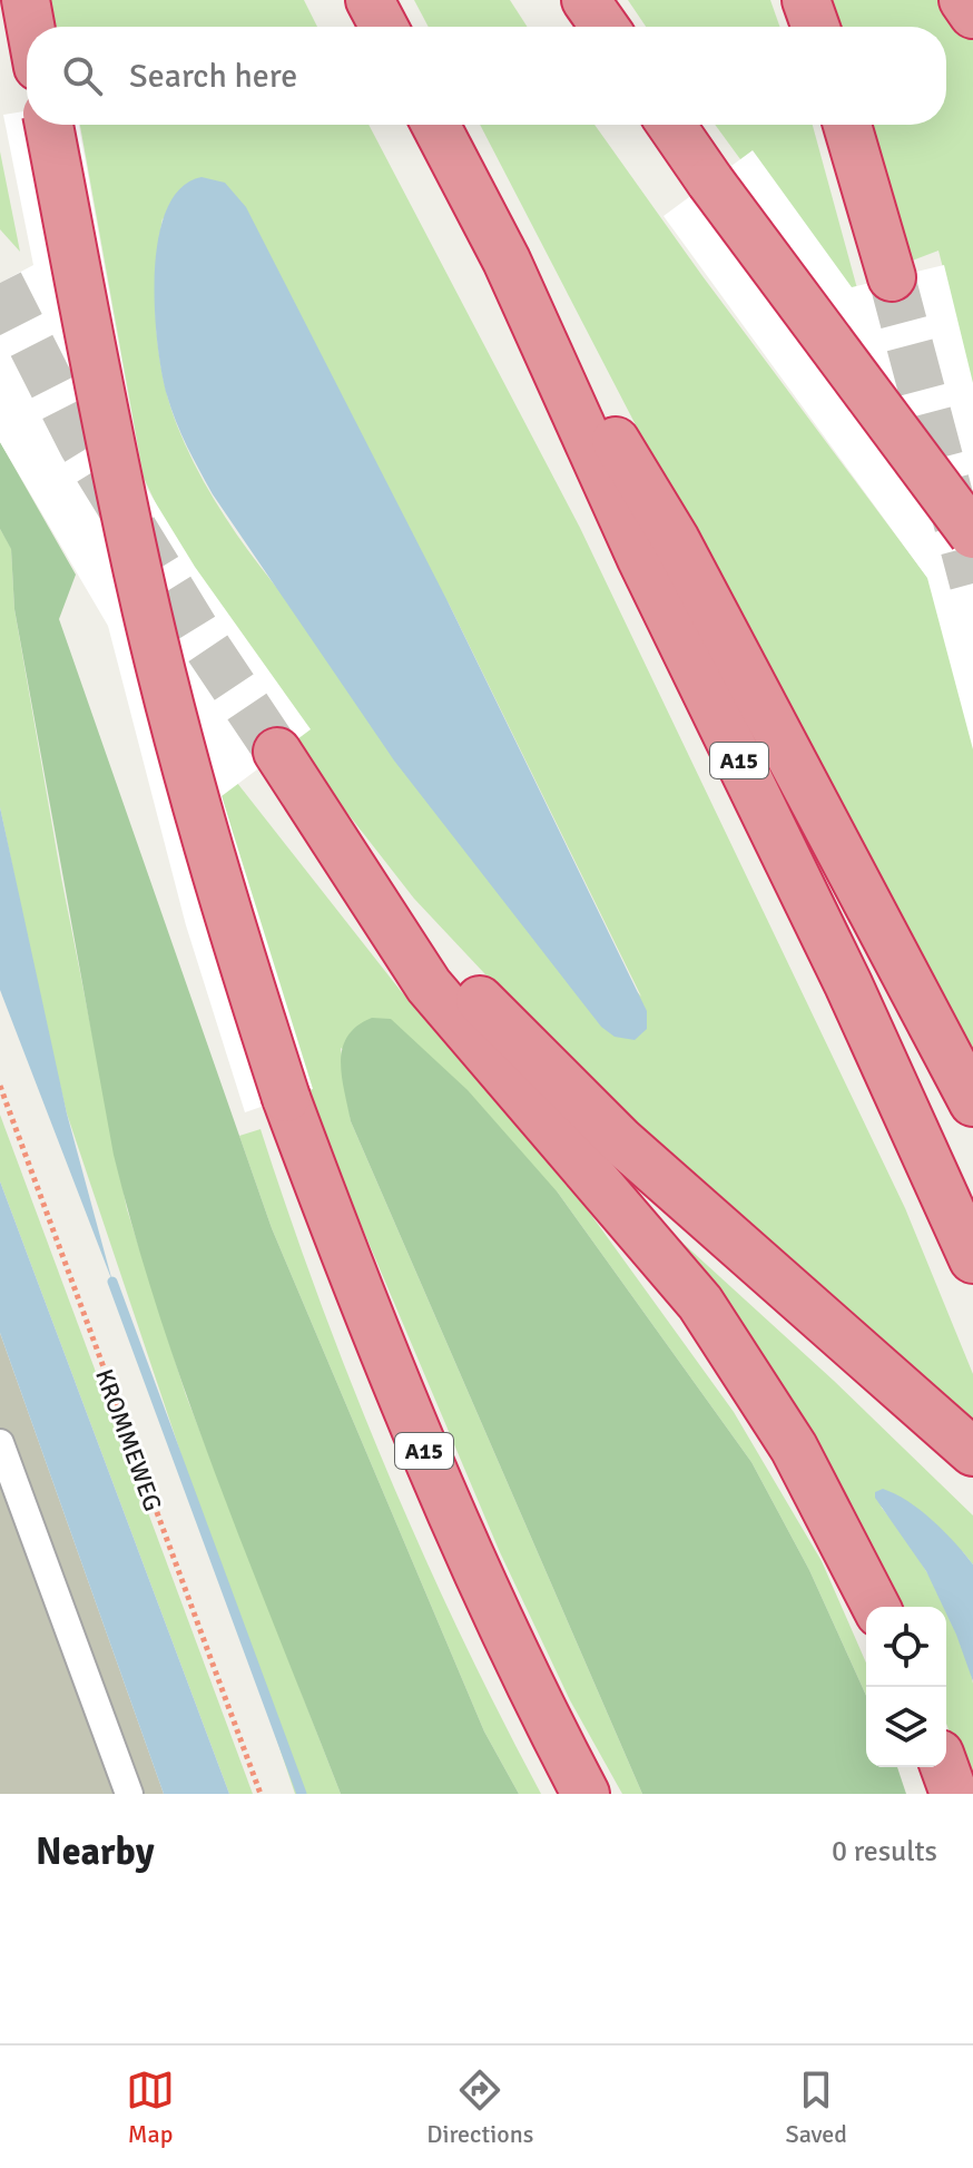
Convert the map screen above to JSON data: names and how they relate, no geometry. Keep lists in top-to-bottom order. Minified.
{"streets":{"highway":["A15"],"path":["KROMMEWEG"]},"page":{"search":"Search here","heading":["Nearby","0 results"],"nav":["Map","Directions","Saved"]}}
